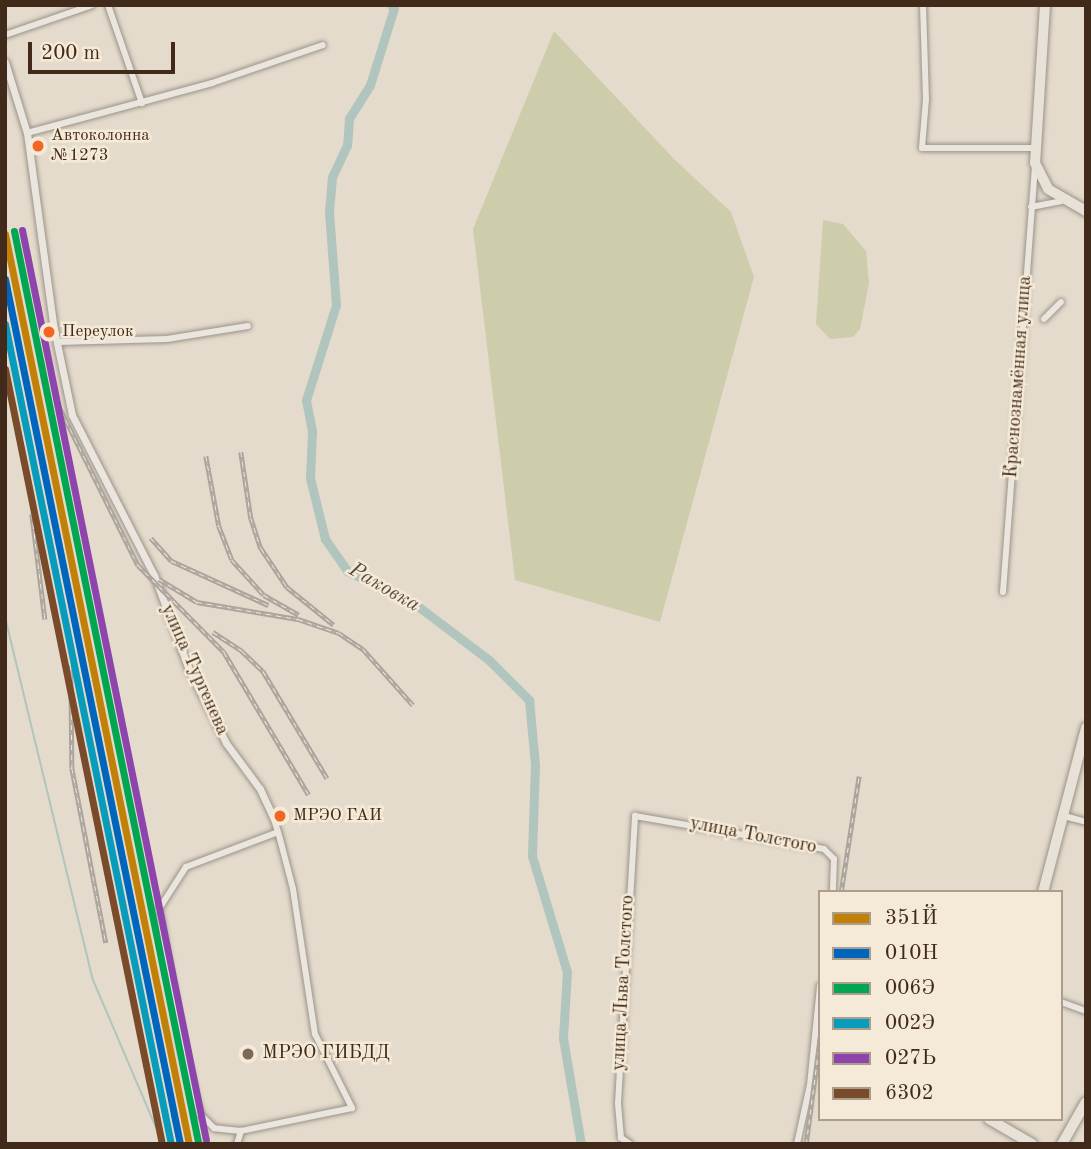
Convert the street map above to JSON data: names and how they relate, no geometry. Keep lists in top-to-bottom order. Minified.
{"streets":{"highway":["Краснознамённая улица"],"street":["улица Тургенева","улица Толстого","улица Льва Толстого"]},"crossings":[["улица Толстого","улица Льва Толстого"]],"water":["Раковка"],"places":["Автоколонна №1273","Переулок","МРЭО ГАИ","МРЭО ГИБДД"],"lines":["transit line 027Ь","transit line 006Э","transit line 351Й","transit line 010Н","transit line 002Э","transit line 6302"],"legend":["351Й","010Н","006Э","002Э","027Ь","6302"],"scale_bar":"200 m"}
